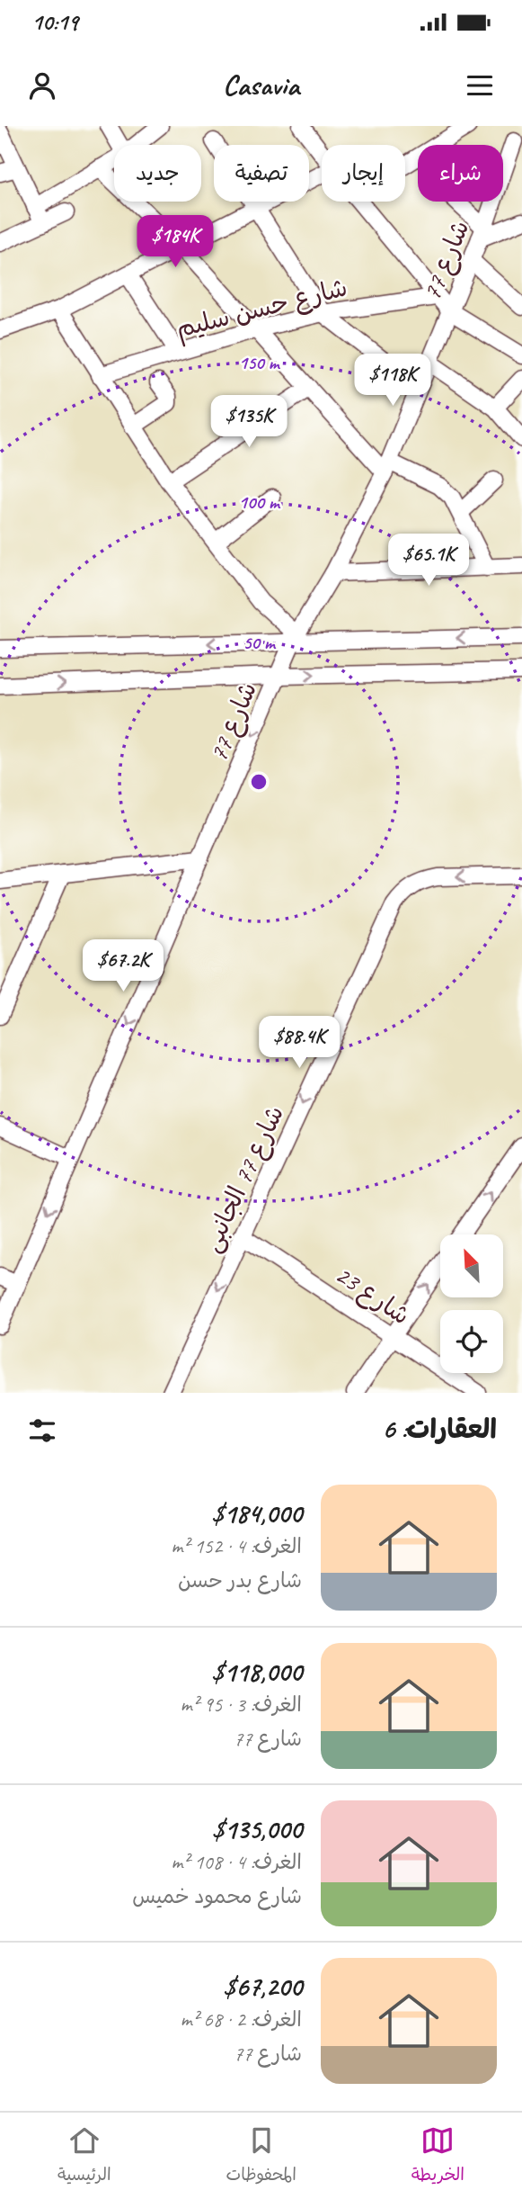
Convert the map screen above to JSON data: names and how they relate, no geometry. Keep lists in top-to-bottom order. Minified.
{"streets":{"street":["شارع 77","شارع حسن سليم","شارع 77 الجانبى","شارع 23"]},"crossings":[["شارع 77 الجانبى","شارع 23"]],"one_way":["شارع 77","شارع 77 الجانبى"],"north":"top left","page":{"status":"10:19","header":"Casavia","chip":["شراء","إيجار","تصفية","جديد"],"price":["$184K","$118K","$135K","$65.1K","$67.2K","$88.4K"],"heading":"العقارات: 6","list":[{"name":"$184,000","note":"الغرف: 4 · 152 m² · شارع بدر حسن"},{"name":"$118,000","note":"الغرف: 3 · 95 m² · شارع 77"},{"name":"$135,000","note":"الغرف: 4 · 108 m² · شارع محمود خميس"},{"name":"$67,200","note":"الغرف: 2 · 68 m² · شارع 77"}],"tabs":["الخريطة","المحفوظات","الرئيسية"]},"rings":["150 m","100 m","50 m"]}
